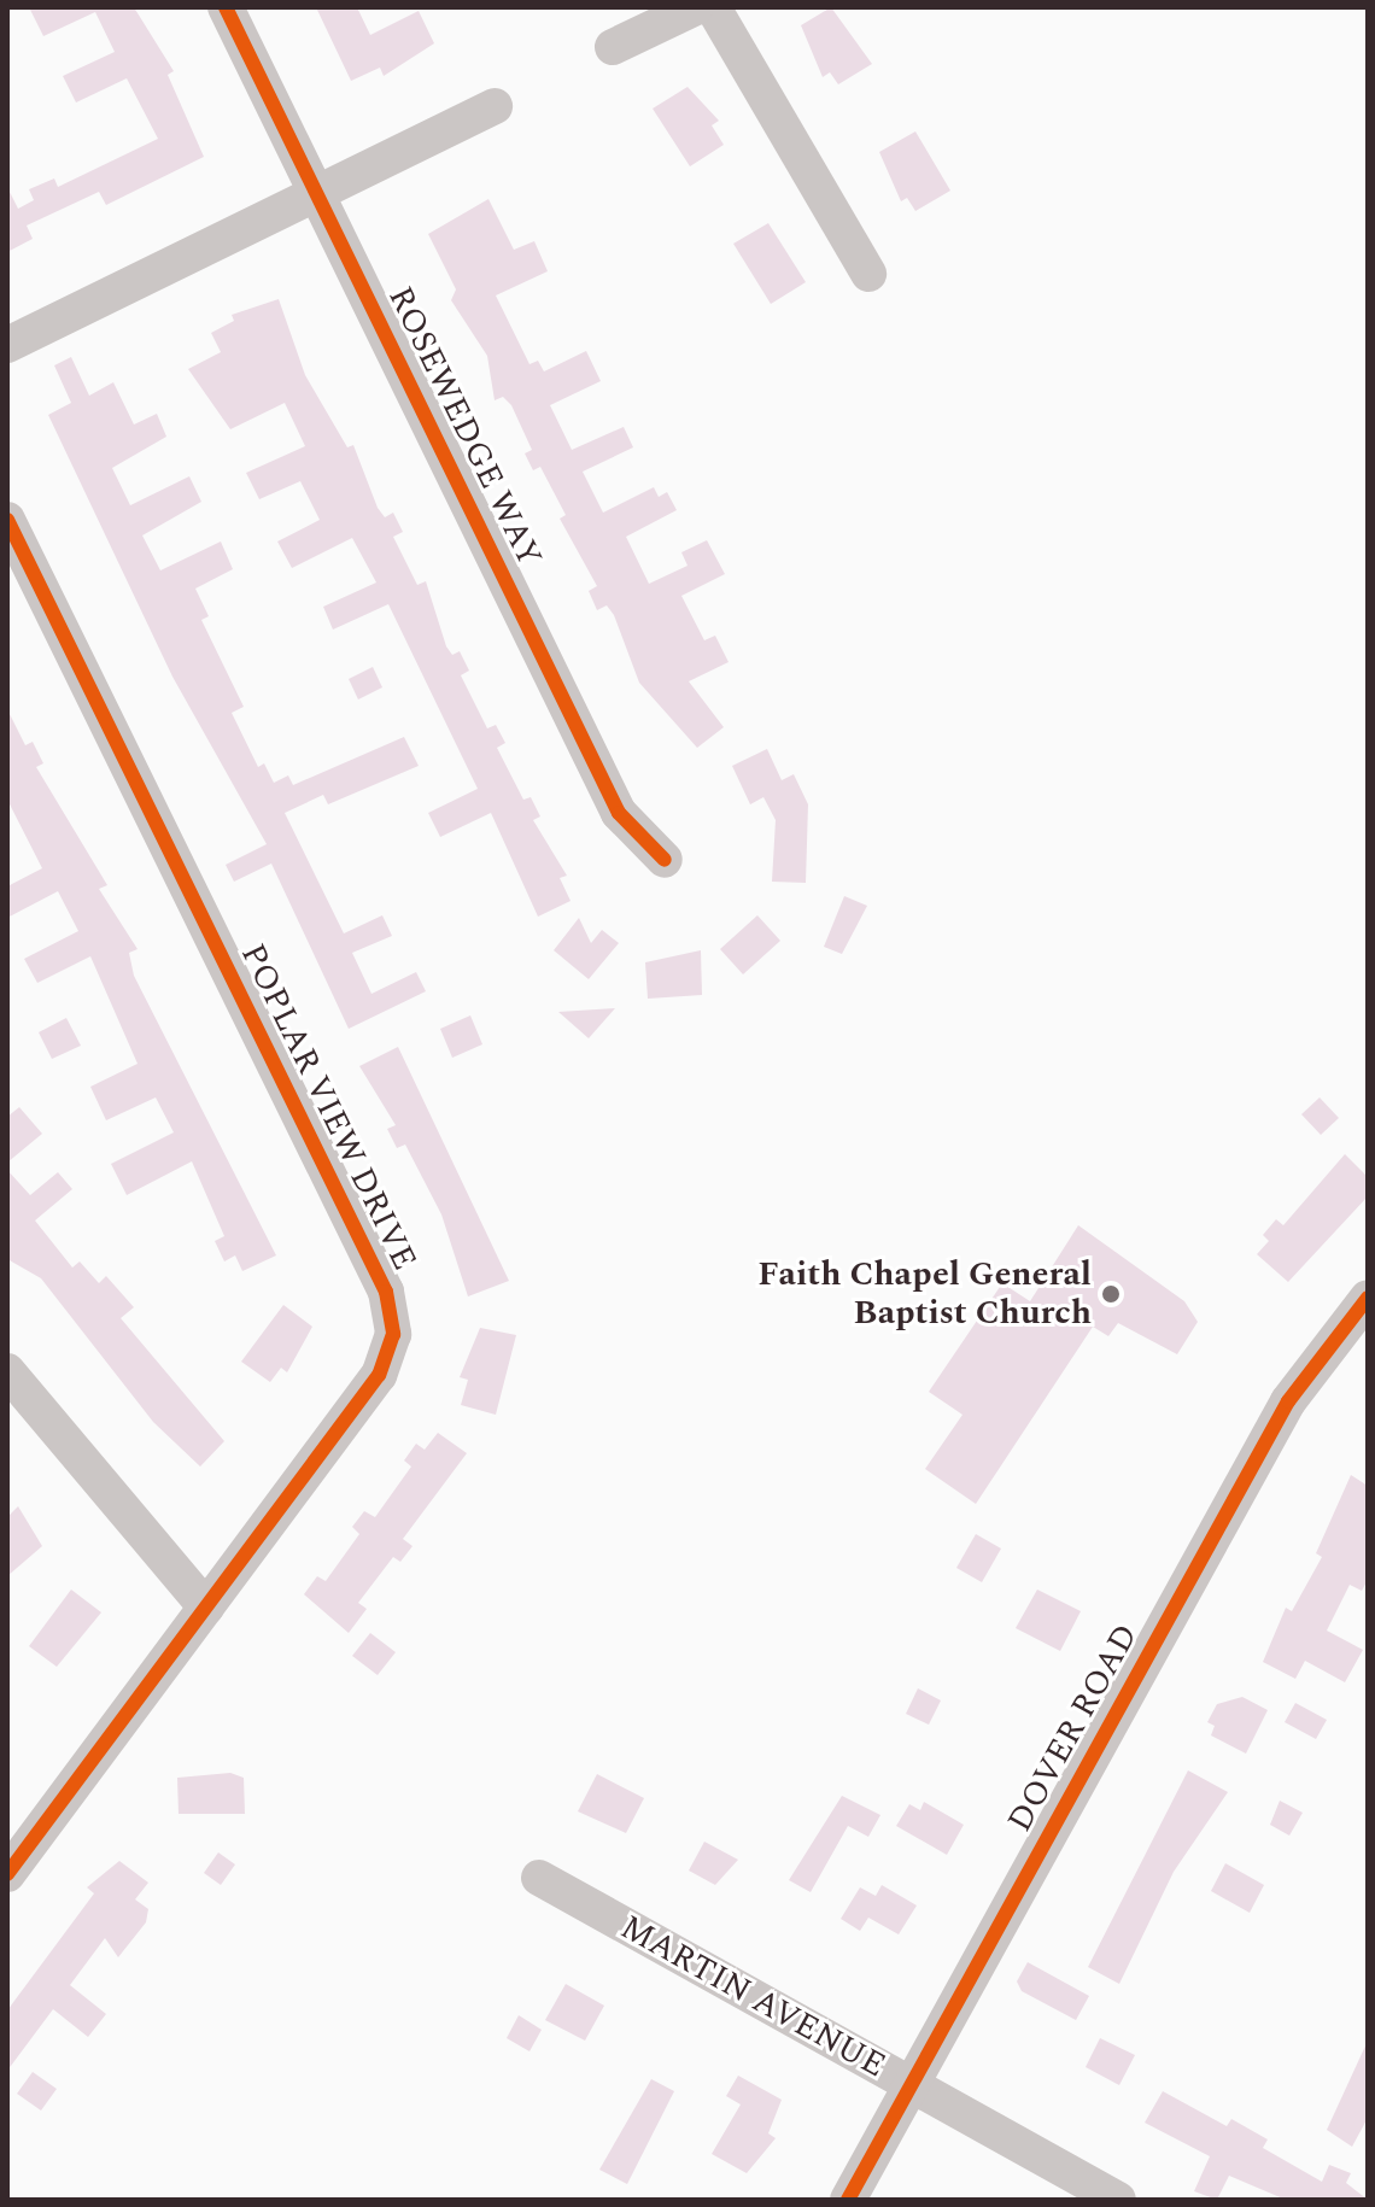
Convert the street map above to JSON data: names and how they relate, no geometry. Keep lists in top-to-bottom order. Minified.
{"streets":{"street":["ROSEWEDGE WAY","POPLAR VIEW DRIVE","DOVER ROAD","MARTIN AVENUE"]},"crossings":[["DOVER ROAD","MARTIN AVENUE"]],"places":["Faith Chapel General Baptist Church"]}
